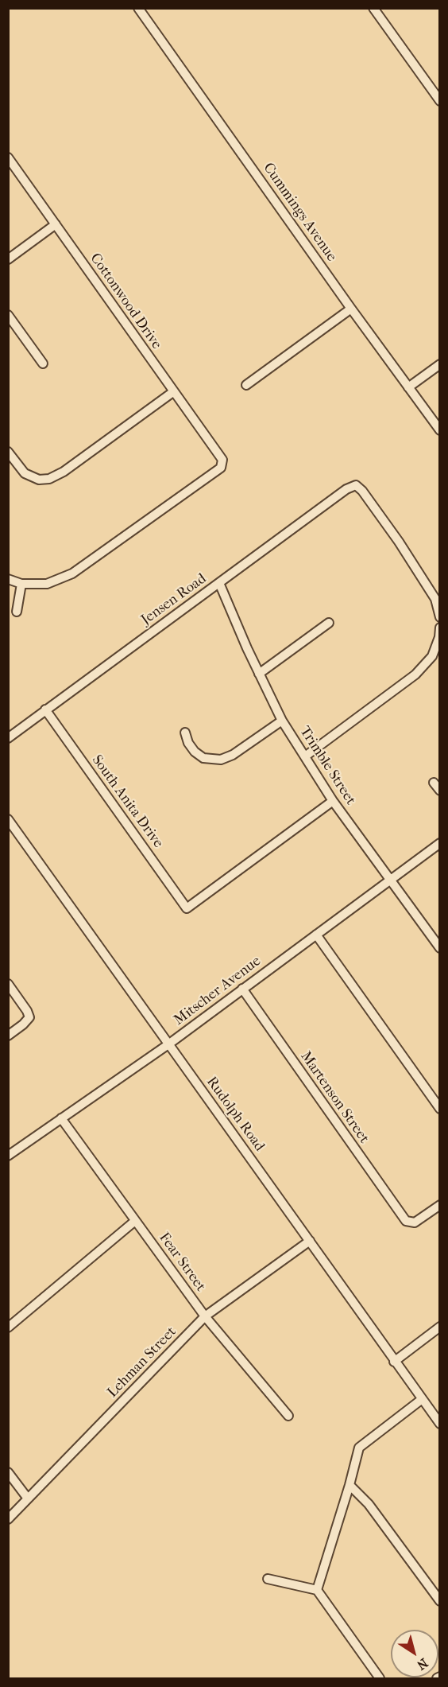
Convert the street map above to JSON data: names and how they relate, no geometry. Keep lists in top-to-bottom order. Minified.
{"streets":{"street":["Cummings Avenue","Cottonwood Drive","Jensen Road","Trimble Street","South Anita Drive","Mitscher Avenue","Martenson Street","Rudolph Road","Fear Street","Lehman Street"]},"crossings":[["Jensen Road","Trimble Street"],["Jensen Road","South Anita Drive"],["Trimble Street","South Anita Drive"],["Trimble Street","Mitscher Avenue"],["Mitscher Avenue","Martenson Street"],["Mitscher Avenue","Rudolph Road"],["Mitscher Avenue","Fear Street"],["Rudolph Road","Lehman Street"],["Fear Street","Lehman Street"]],"north":"bottom right"}
